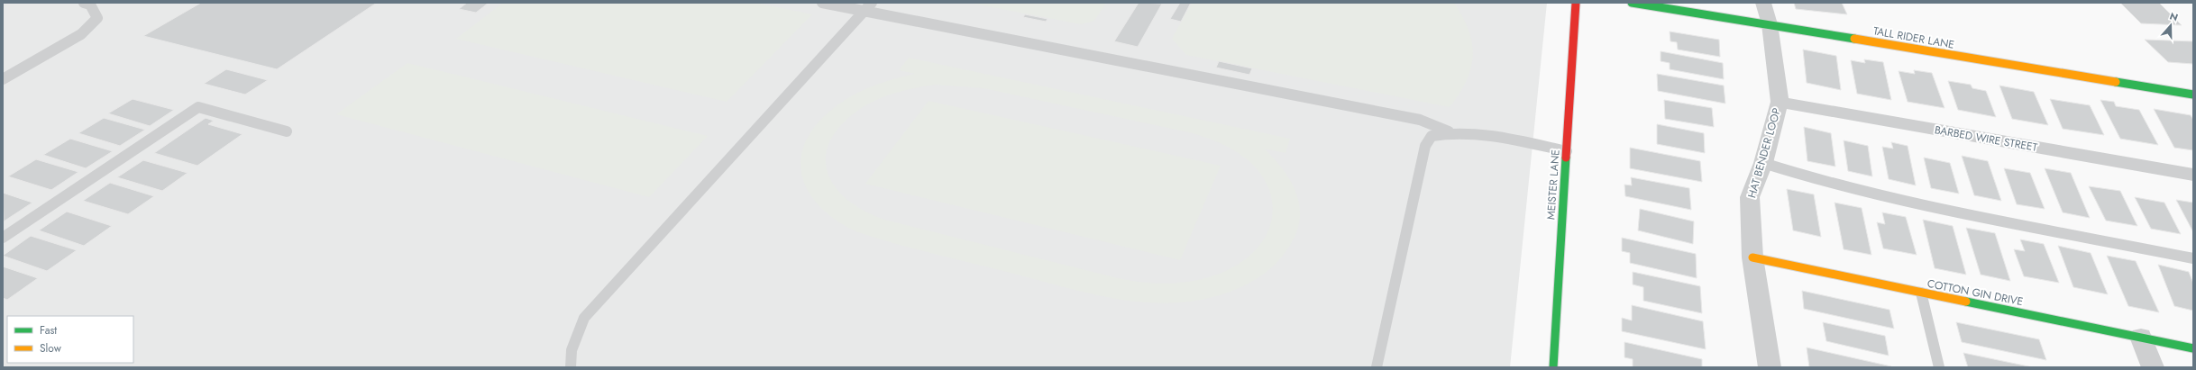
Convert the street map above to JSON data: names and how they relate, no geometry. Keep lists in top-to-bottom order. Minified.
{"streets":{"street":["TALL RIDER LANE","BARBED WIRE STREET","HAT BENDER LOOP","MEISTER LANE","COTTON GIN DRIVE"]},"crossings":[["TALL RIDER LANE","HAT BENDER LOOP"],["BARBED WIRE STREET","HAT BENDER LOOP"],["HAT BENDER LOOP","COTTON GIN DRIVE"]],"legend":["Fast","Slow"],"north":"top"}
